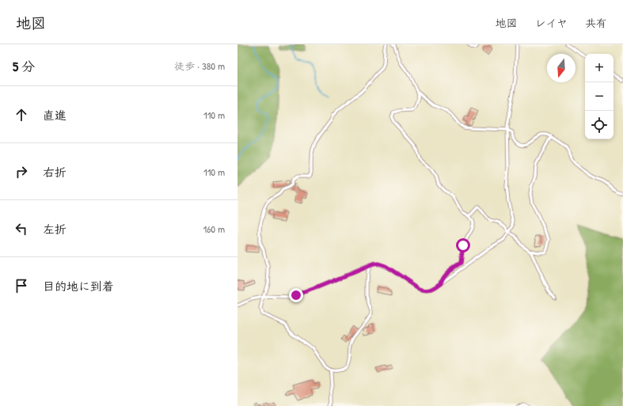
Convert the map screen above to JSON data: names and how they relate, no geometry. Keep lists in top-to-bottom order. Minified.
{"north":"bottom","page":{"header":"地図","nav":["地図","レイヤ","共有"],"heading":["5 分","徒歩 · 380 m"],"map_buttons":["+","−"],"list":[["直進","110 m"],["右折","110 m"],["左折","160 m"],"目的地に到着"]}}
